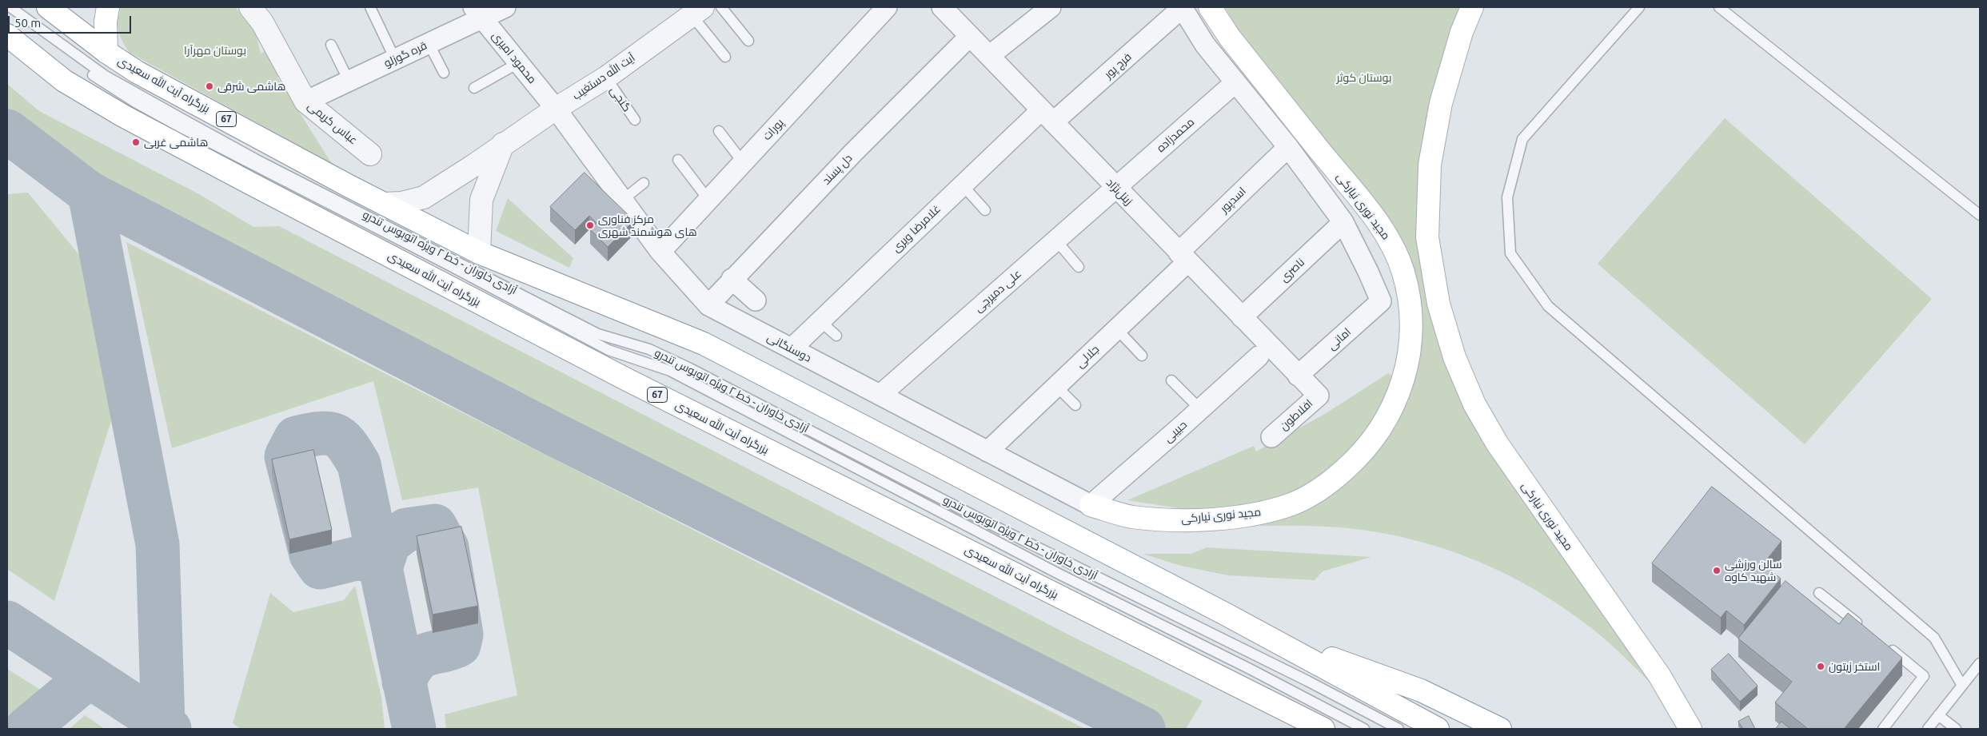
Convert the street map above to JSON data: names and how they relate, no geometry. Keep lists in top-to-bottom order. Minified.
{"streets":{"main road":["بزرگراه آیت الله سعیدی","67","مجید نوری نیارکی"],"street":["قره گوزلو","محمود امیری","فرج پور","آیت الله دستغیب","عباس کریمی","پورات","محمدزاده","دل پسند","زینل‌نژاد","اسدپور","غلامرضا ویری","ناصری","علی دمیرچی","امانی","دوسنگانی","جلالی","افلاطون","حبیبی"],"lane":["گنجی","آزادی خاوران - خط ۲ ویژه اتوبوس تندرو"]},"crossings":[["قره گوزلو","محمود امیری"],["قره گوزلو","عباس کریمی"],["محمود امیری","آیت الله دستغیب"],["محمود امیری","دوسنگانی"],["فرج پور","زینل‌نژاد"],["فرج پور","غلامرضا ویری"],["آیت الله دستغیب","بزرگراه آیت الله سعیدی"],["آیت الله دستغیب","گنجی"],["آیت الله دستغیب","دوسنگانی"],["پورات","دوسنگانی"],["محمدزاده","زینل‌نژاد"],["محمدزاده","علی دمیرچی"],["دل پسند","زینل‌نژاد"],["دل پسند","دوسنگانی"],["زینل‌نژاد","اسدپور"],["زینل‌نژاد","غلامرضا ویری"],["زینل‌نژاد","ناصری"],["زینل‌نژاد","علی دمیرچی"],["زینل‌نژاد","امانی"],["زینل‌نژاد","جلالی"],["زینل‌نژاد","افلاطون"],["اسدپور","جلالی"],["مجید نوری نیارکی","دوسنگانی"],["مجید نوری نیارکی","حبیبی"],["غلامرضا ویری","دوسنگانی"],["ناصری","امانی"],["علی دمیرچی","دوسنگانی"],["امانی","افلاطون"],["دوسنگانی","جلالی"],["دوسنگانی","حبیبی"]],"parks":["بوستان مهرآرا","بوستان کوثر"],"places":["هاشمی شرقی","هاشمی غربی","مرکز فناوری های هوشمند شهری","سالن ورزشی شهید کاوه","استخر زیتون"],"scale_bar":"50 m"}
